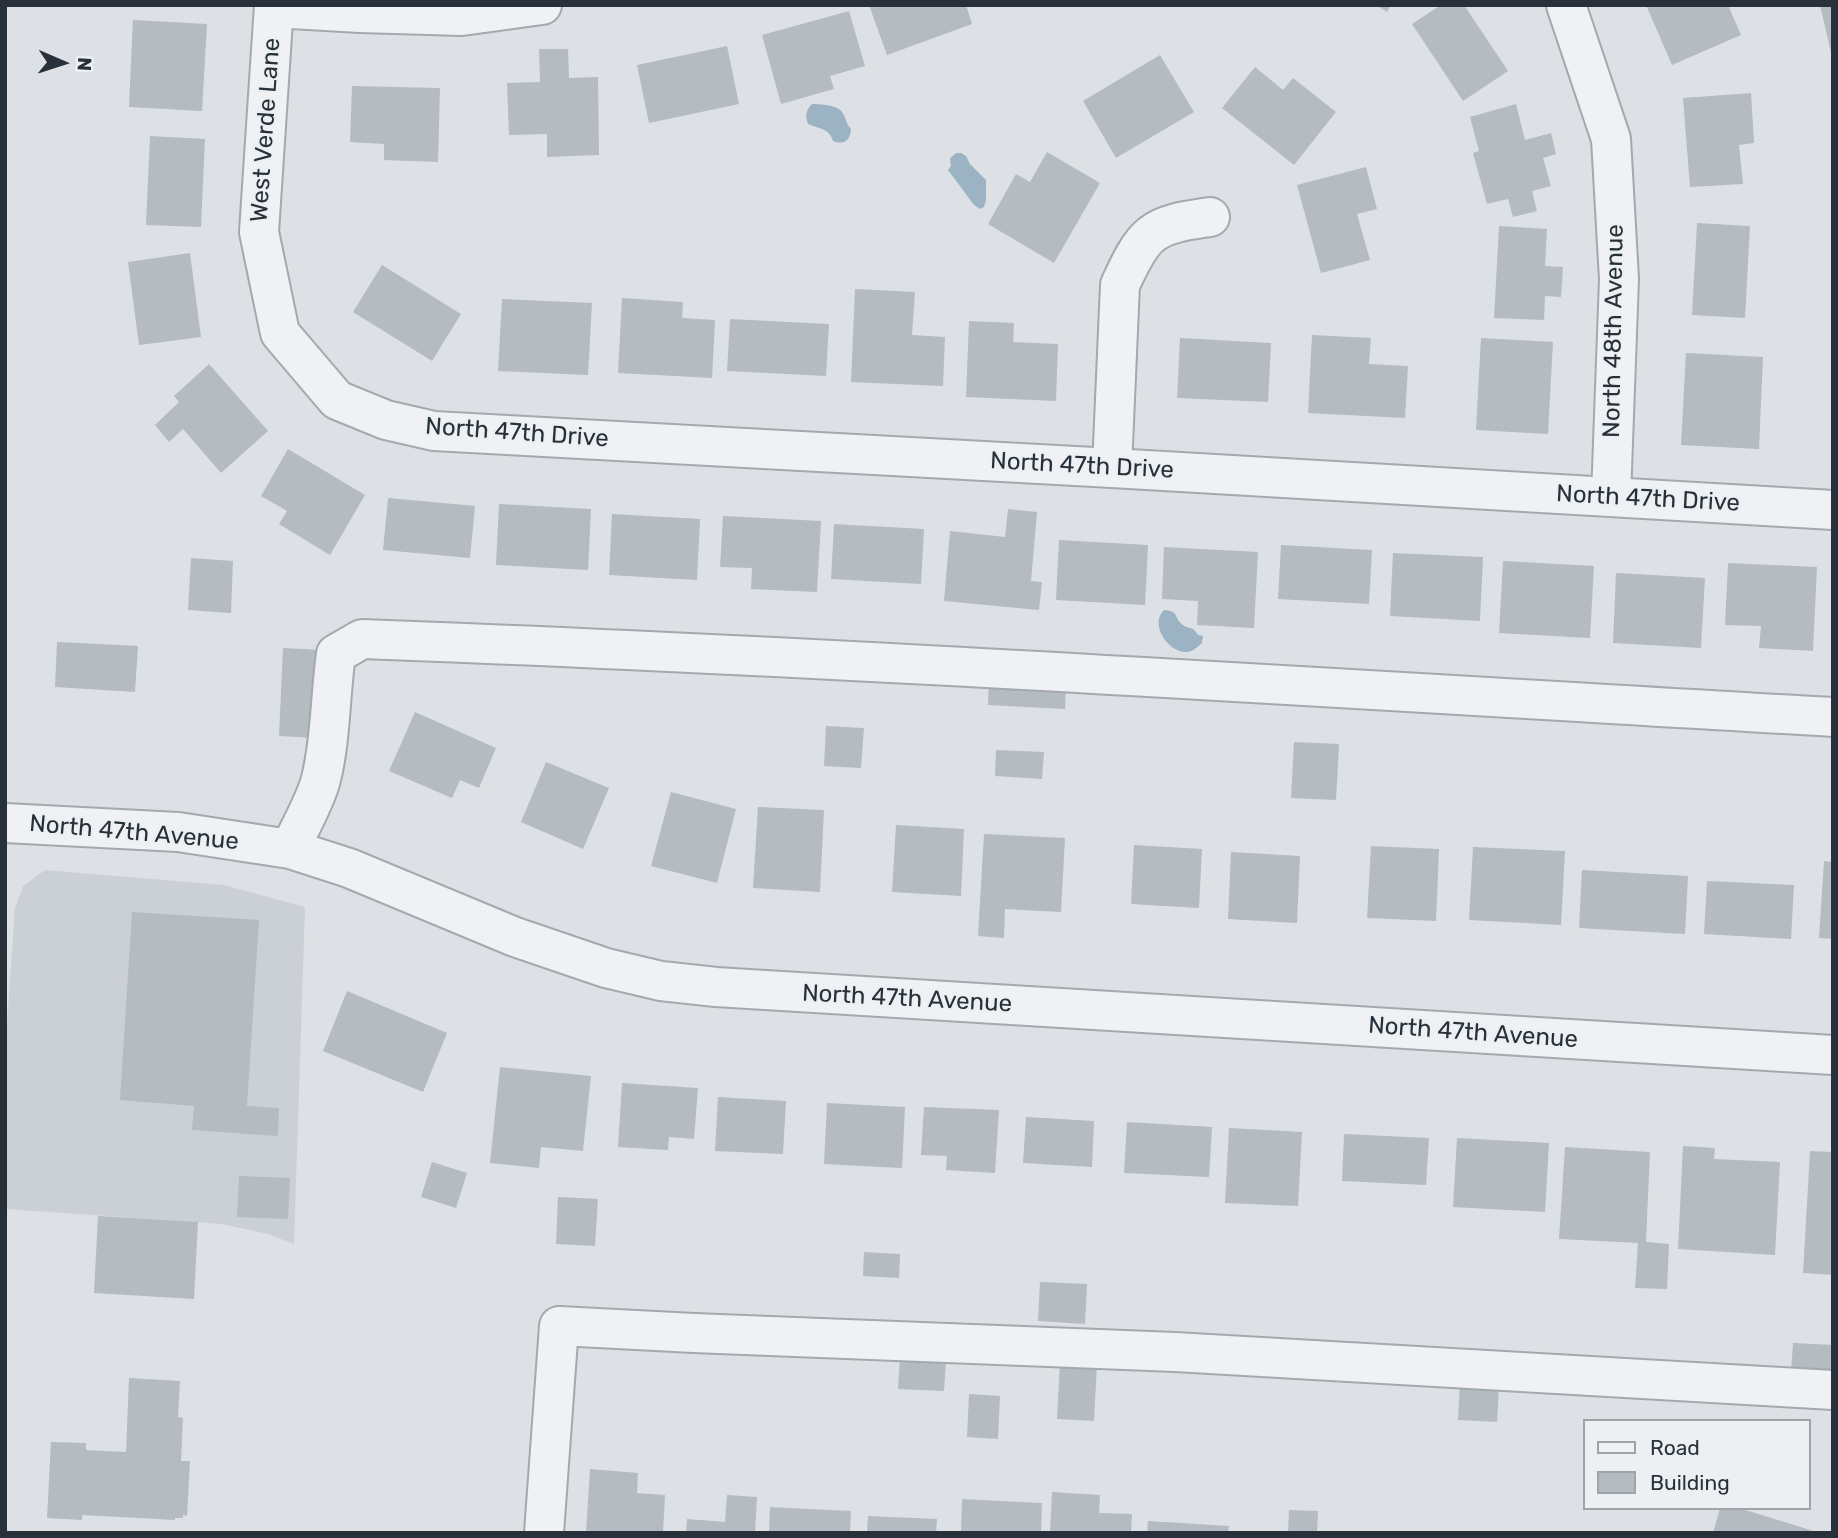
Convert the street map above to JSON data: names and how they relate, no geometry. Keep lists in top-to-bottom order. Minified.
{"streets":{"street":["West Verde Lane","North 48th Avenue","North 47th Drive","North 47th Avenue"]},"crossings":[["West Verde Lane","North 47th Drive"],["North 48th Avenue","North 47th Drive"]],"legend":["Road","Building"],"north":"right"}
